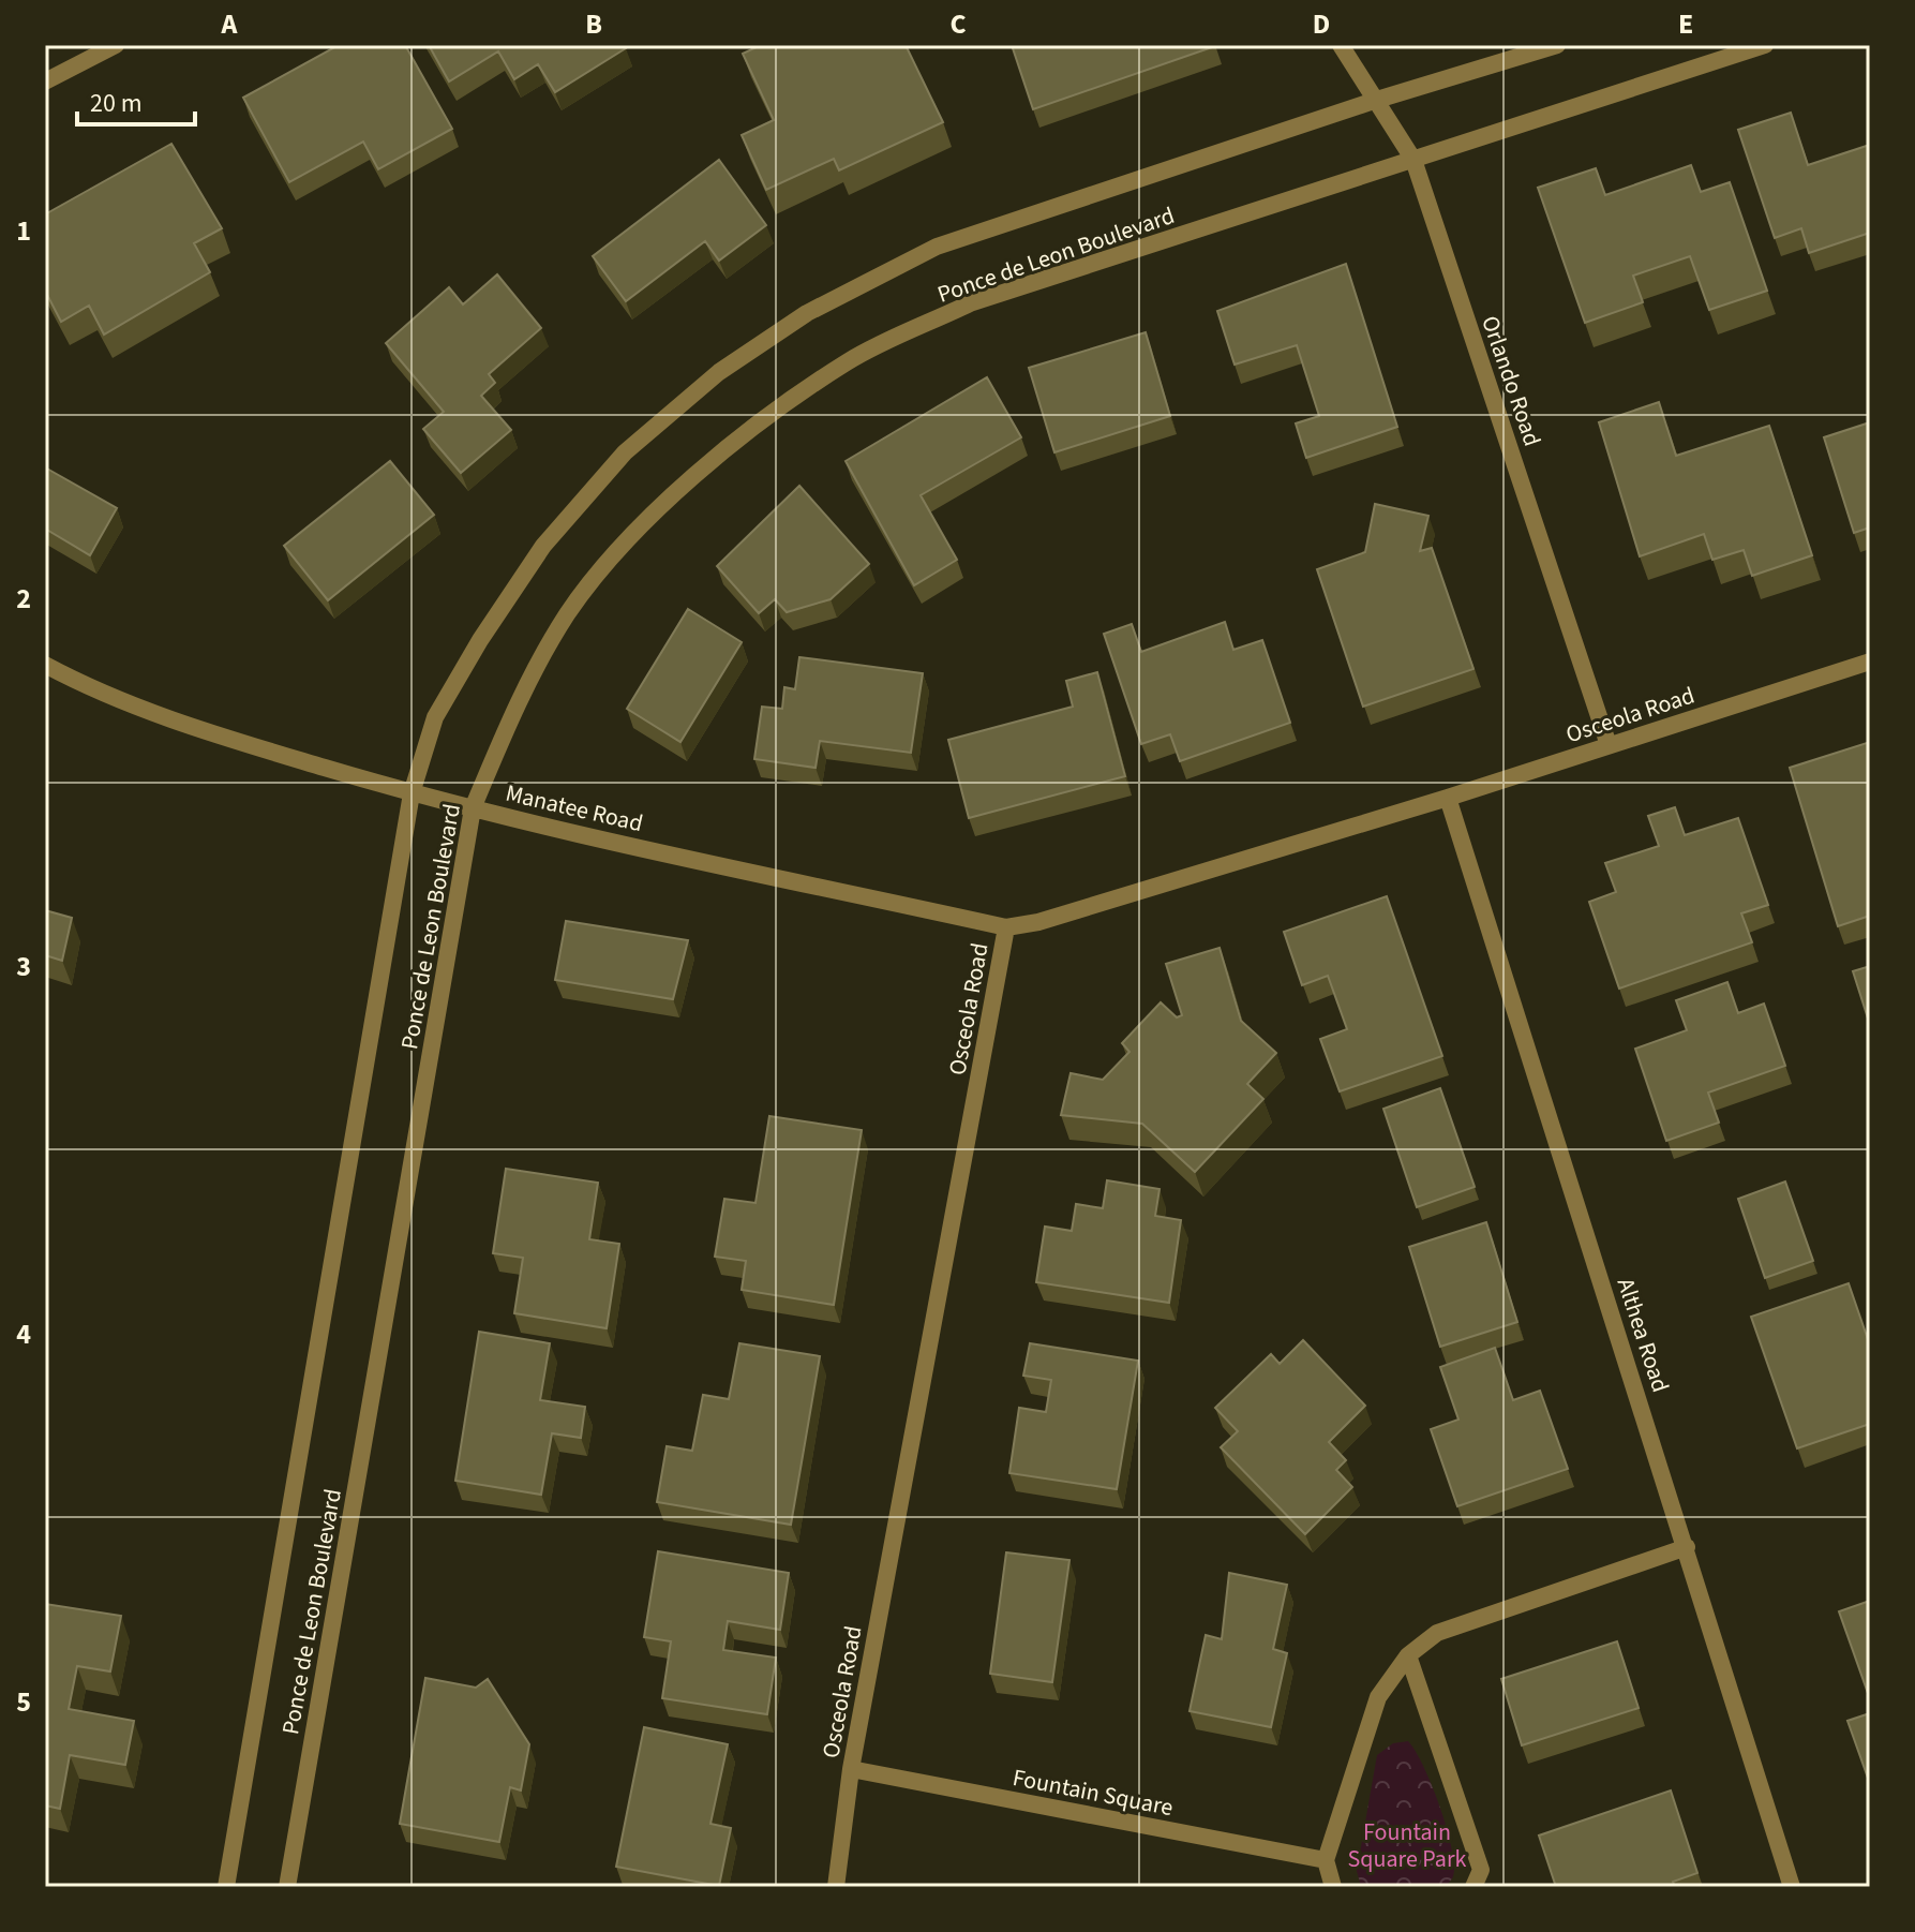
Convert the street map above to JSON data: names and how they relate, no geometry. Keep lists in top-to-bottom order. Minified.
{"streets":{"street":["Ponce de Leon Boulevard","Orlando Road","Osceola Road","Manatee Road","Althea Road","Fountain Square"]},"crossings":[["Ponce de Leon Boulevard","Orlando Road"],["Ponce de Leon Boulevard","Manatee Road"],["Orlando Road","Osceola Road"],["Osceola Road","Manatee Road"],["Osceola Road","Althea Road"],["Osceola Road","Fountain Square"]],"parks":["Fountain Square Park"],"scale_bar":"20 m","grid":{"columns":["A","B","C","D","E"],"rows":["1","2","3","4","5"]}}
